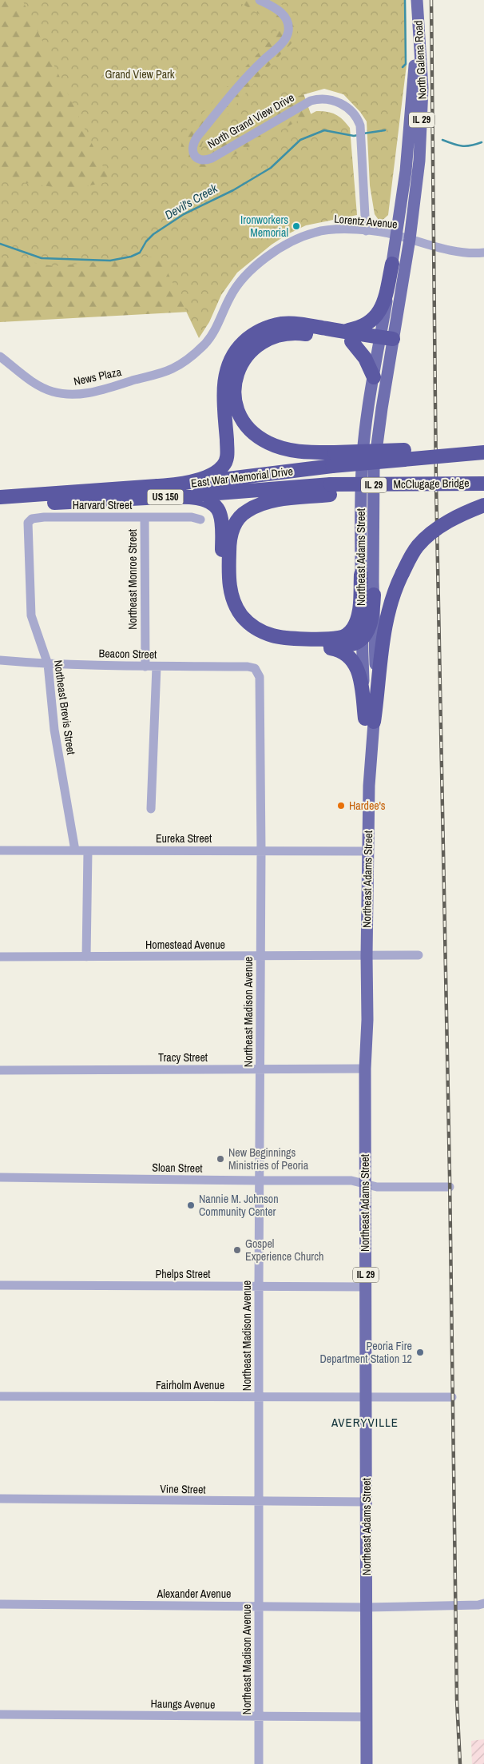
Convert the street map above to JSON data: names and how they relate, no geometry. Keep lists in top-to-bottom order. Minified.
{"streets":{"highway":["East War Memorial Drive","McClugage Bridge","US 150"],"main road":["North Galena Road","IL 29","Northeast Adams Street"],"street":["North Grand View Drive","Lorentz Avenue","News Plaza","Harvard Street","Northeast Monroe Street","Beacon Street","Northeast Brevis Street","Eureka Street","Homestead Avenue","Northeast Madison Avenue","Tracy Street","Sloan Street","Phelps Street","Fairholm Avenue","Vine Street","Alexander Avenue","Haungs Avenue"]},"crossings":[["North Galena Road","Lorentz Avenue"],["North Galena Road","Northeast Adams Street"],["North Grand View Drive","Lorentz Avenue"],["Lorentz Avenue","News Plaza"],["Lorentz Avenue","Northeast Adams Street"],["East War Memorial Drive","McClugage Bridge"],["Harvard Street","Northeast Monroe Street"],["Harvard Street","Northeast Brevis Street"],["Northeast Adams Street","Eureka Street"],["Northeast Adams Street","Homestead Avenue"],["Northeast Adams Street","Tracy Street"],["Northeast Adams Street","Sloan Street"],["Northeast Adams Street","Phelps Street"],["Northeast Adams Street","Fairholm Avenue"],["Northeast Adams Street","Vine Street"],["Northeast Adams Street","Alexander Avenue"],["Northeast Adams Street","Haungs Avenue"],["Northeast Monroe Street","Beacon Street"],["Beacon Street","Northeast Brevis Street"],["Beacon Street","Northeast Madison Avenue"],["Northeast Brevis Street","Eureka Street"],["Eureka Street","Northeast Madison Avenue"],["Homestead Avenue","Northeast Madison Avenue"],["Northeast Madison Avenue","Tracy Street"],["Northeast Madison Avenue","Sloan Street"],["Northeast Madison Avenue","Phelps Street"],["Northeast Madison Avenue","Fairholm Avenue"],["Northeast Madison Avenue","Vine Street"],["Northeast Madison Avenue","Alexander Avenue"],["Northeast Madison Avenue","Haungs Avenue"]],"districts":["AVERYVILLE"],"water":["Devil's Creek"],"parks":["Grand View Park"],"places":["Ironworkers Memorial","Hardee's","New Beginnings Ministries of Peoria","Nannie M. Johnson Community Center","Gospel Experience Church","Peoria Fire Department Station 12"]}
